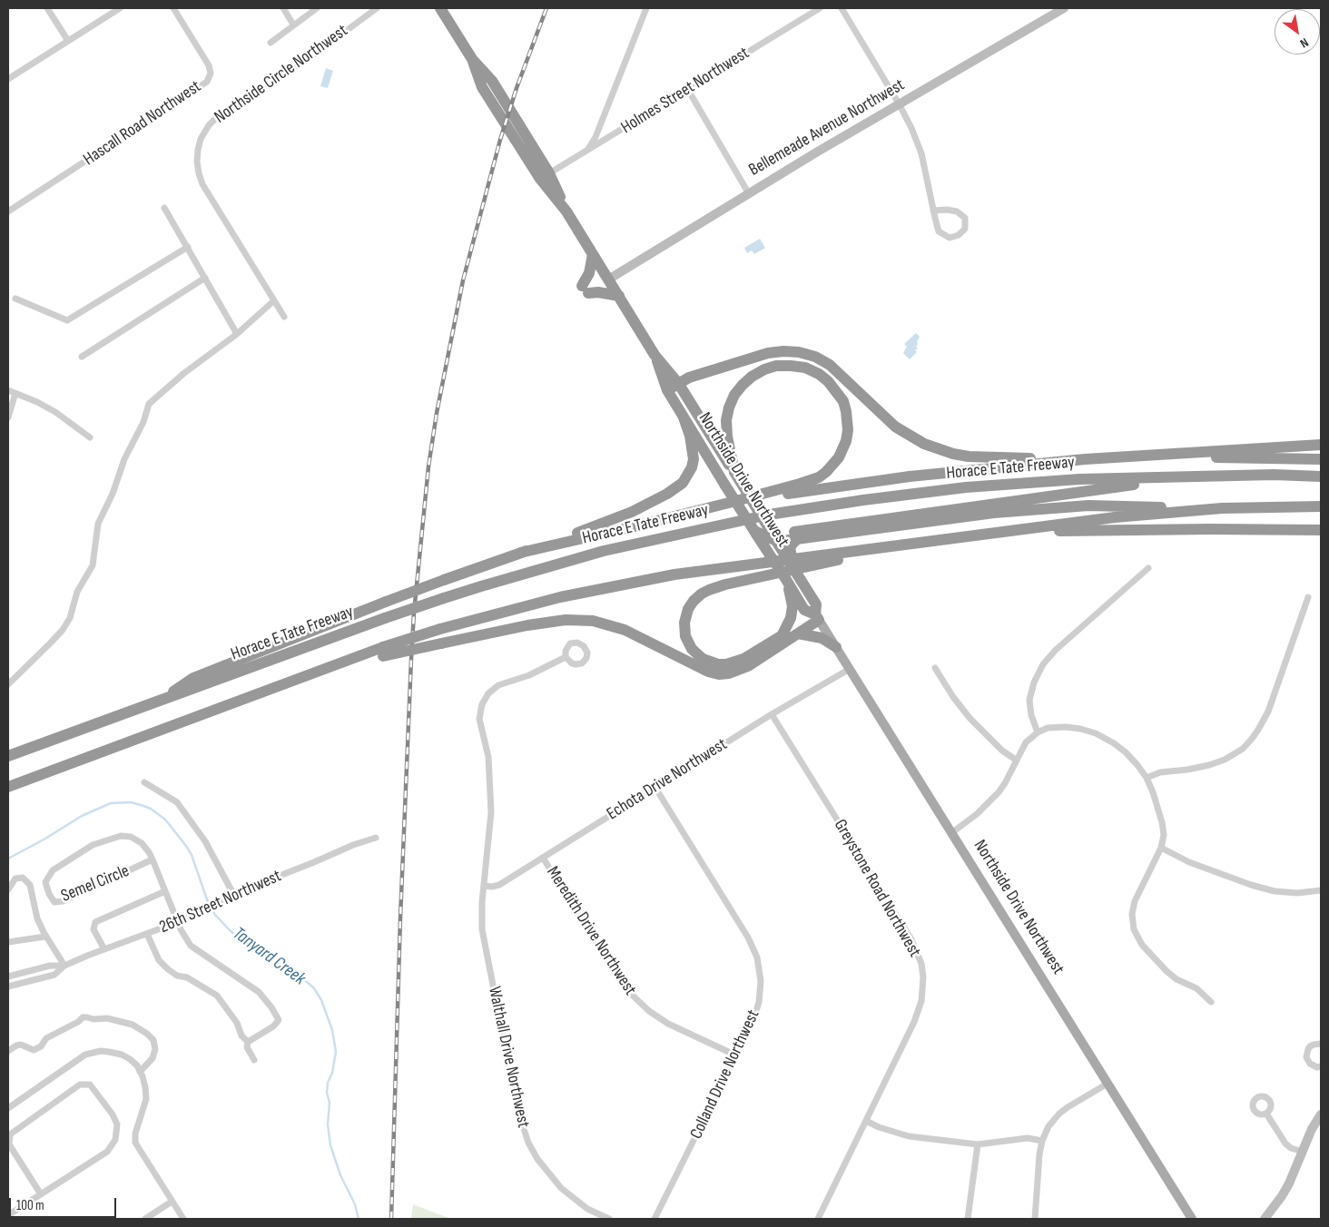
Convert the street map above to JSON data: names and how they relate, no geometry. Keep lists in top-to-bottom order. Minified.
{"streets":{"highway":["Horace E Tate Freeway","Northside Drive Northwest"],"street":["Northside Circle Northwest","Holmes Street Northwest","Hascall Road Northwest","Bellemeade Avenue Northwest","Echota Drive Northwest","Semel Circle","Greystone Road Northwest","26th Street Northwest","Meredith Drive Northwest","Walthall Drive Northwest","Colland Drive Northwest"]},"crossings":[["Holmes Street Northwest","Northside Drive Northwest"],["Bellemeade Avenue Northwest","Northside Drive Northwest"],["Northside Drive Northwest","Echota Drive Northwest"],["Echota Drive Northwest","Greystone Road Northwest"],["Echota Drive Northwest","Meredith Drive Northwest"],["Echota Drive Northwest","Walthall Drive Northwest"],["Echota Drive Northwest","Colland Drive Northwest"],["Semel Circle","26th Street Northwest"],["Meredith Drive Northwest","Colland Drive Northwest"]],"water":["Tanyard Creek"],"scale_bar":"100 m","north":"bottom right"}
